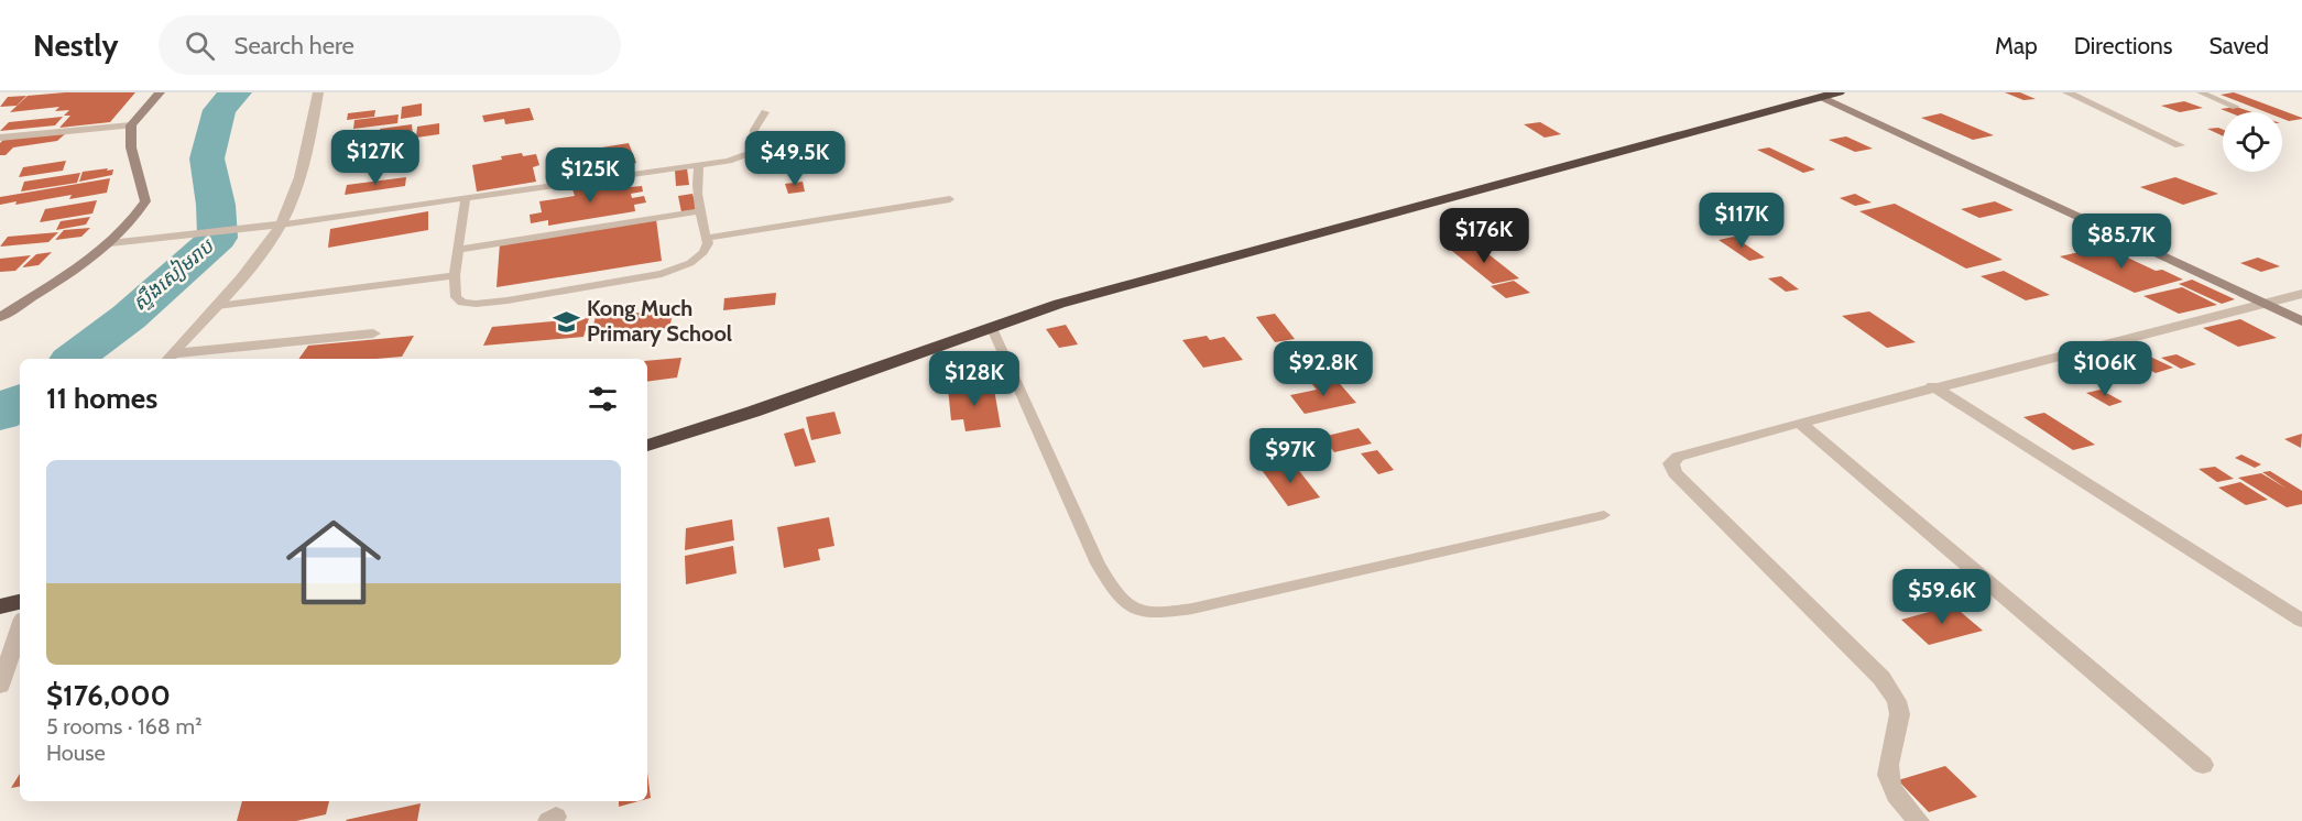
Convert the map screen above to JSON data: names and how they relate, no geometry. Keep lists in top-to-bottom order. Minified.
{"water":["ស្ទឹងសៀមរាប"],"places":{"school or university":["Kong Much Primary School"]},"page":{"header":"Nestly","search":"Search here","nav":["Map","Directions","Saved"],"price":["$127K","$49.5K","$125K","$117K","$176K","$85.7K","$92.8K","$106K","$128K","$97K","$59.6K"],"heading":"11 homes","list":[{"name":"$176,000","note":"5 rooms · 168 m² · House"}]}}
